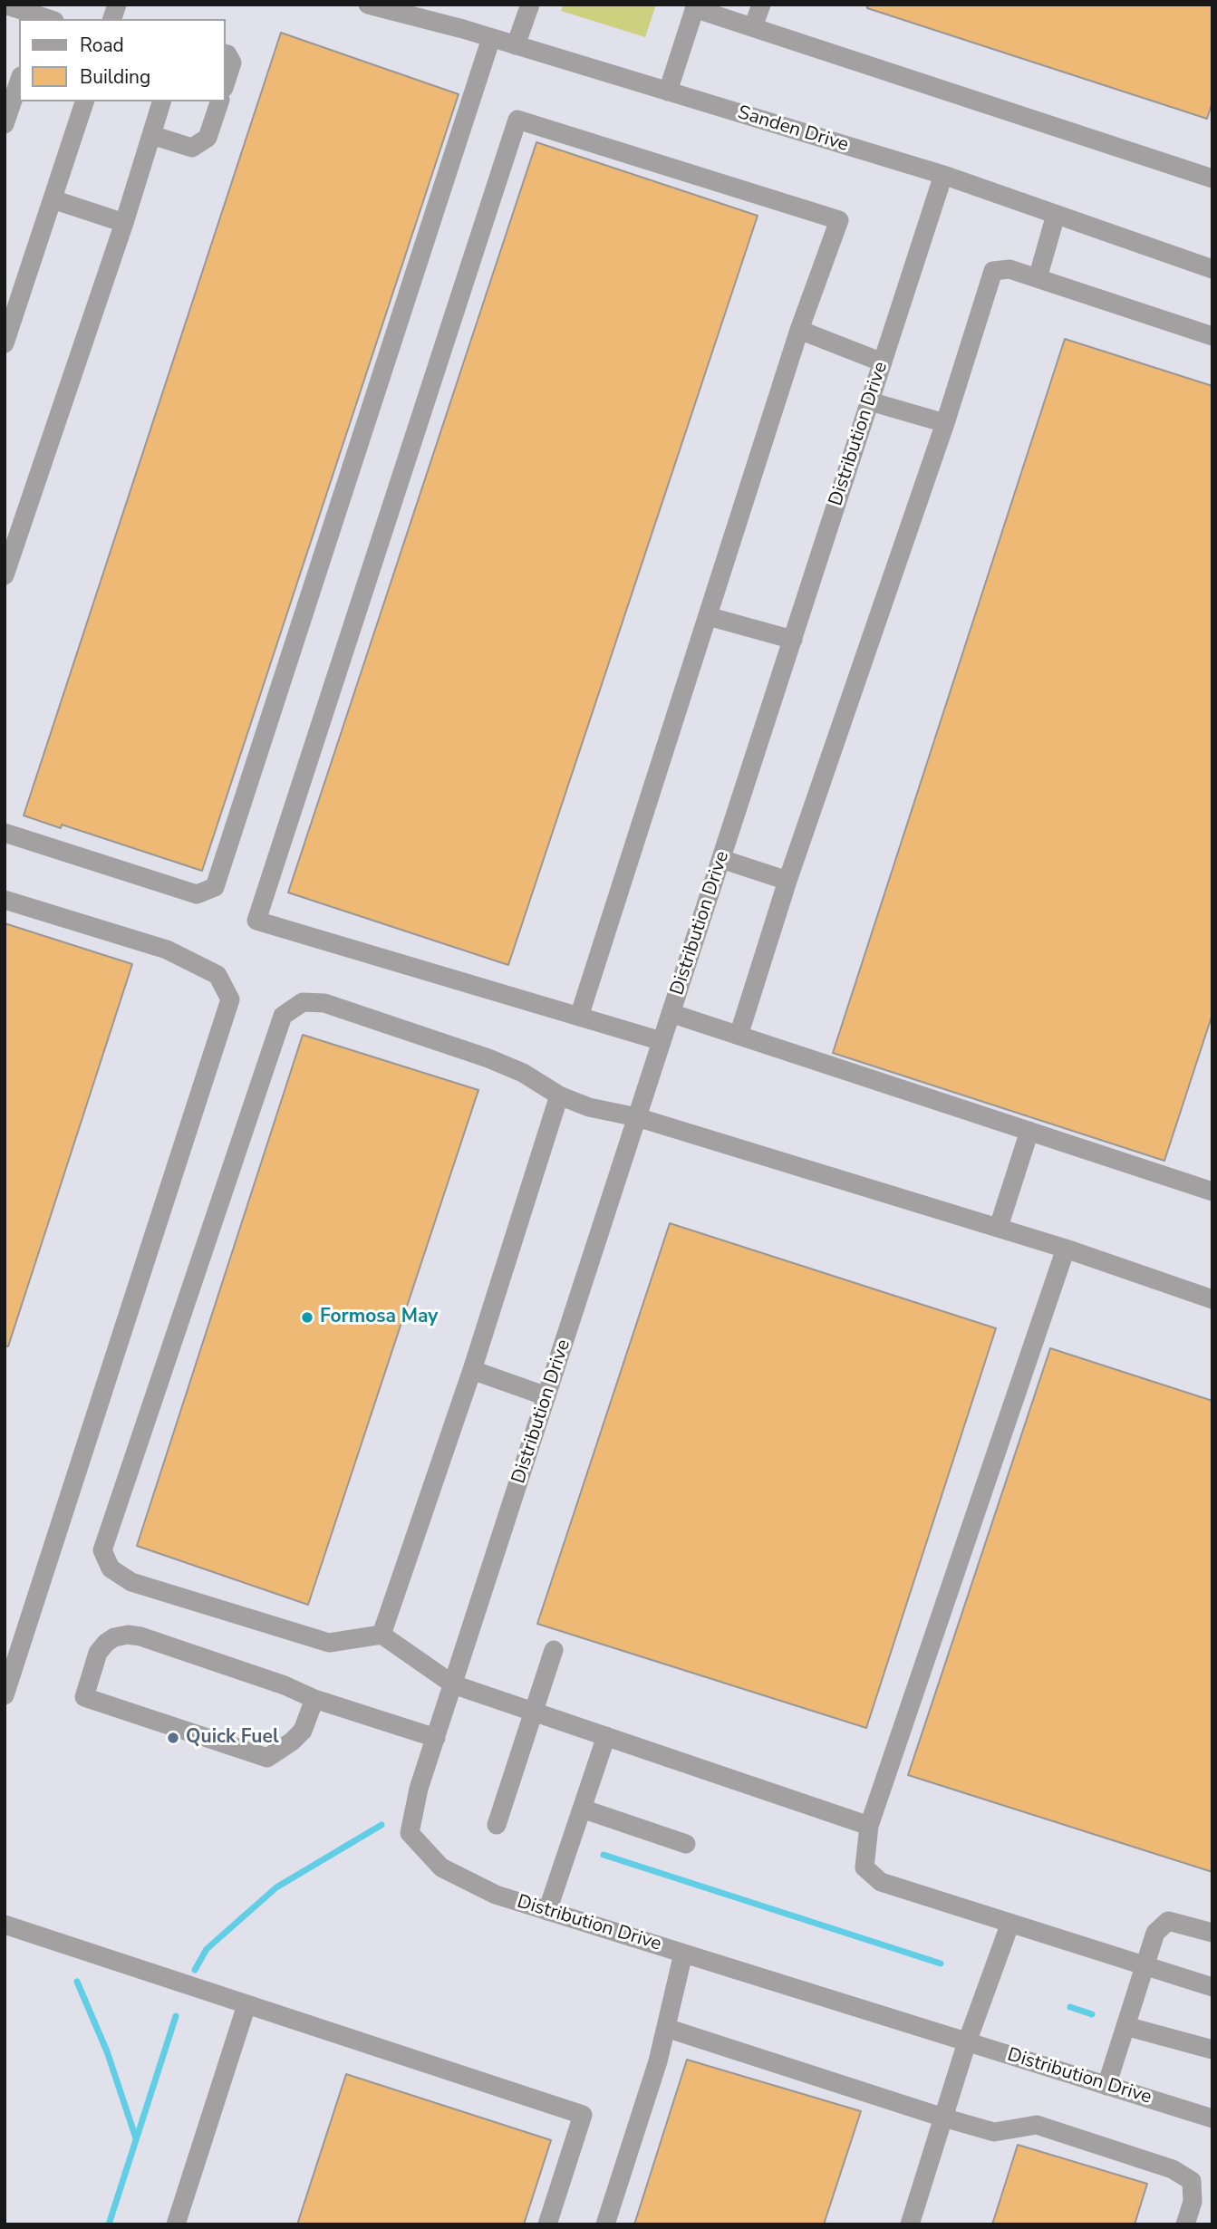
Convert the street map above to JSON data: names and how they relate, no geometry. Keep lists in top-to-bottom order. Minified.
{"streets":{"street":["Sanden Drive","Distribution Drive"]},"crossings":[["Sanden Drive","Distribution Drive"]],"places":["Formosa May","Quick Fuel"],"legend":["Road","Building"]}
